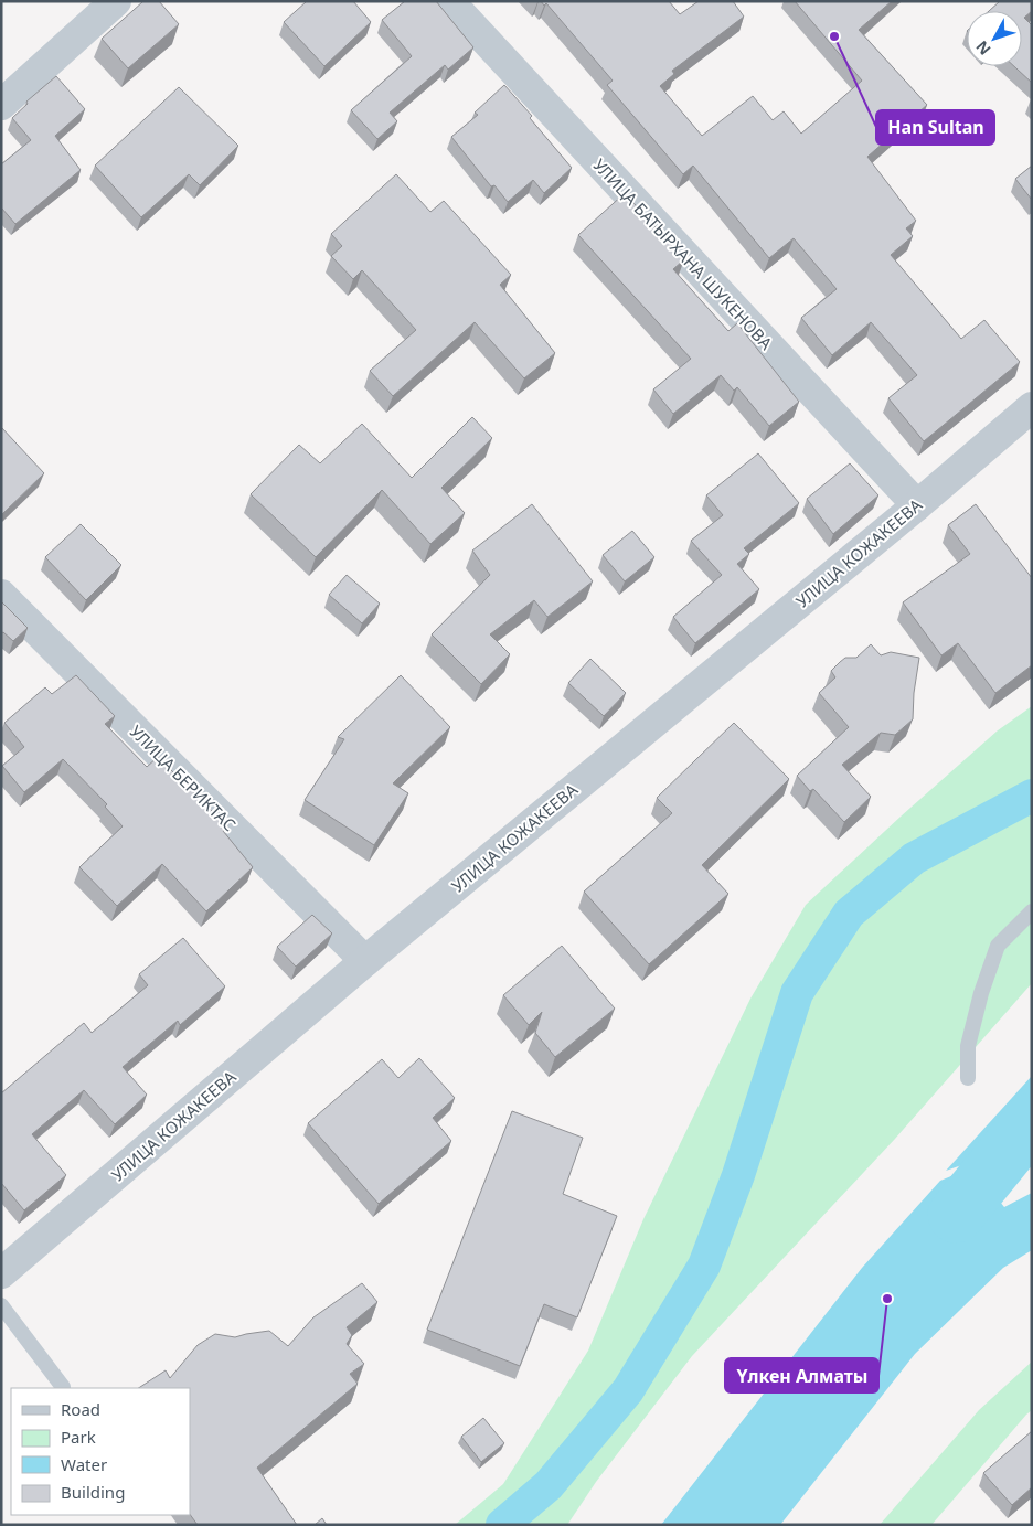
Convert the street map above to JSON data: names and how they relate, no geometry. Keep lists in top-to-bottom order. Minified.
{"streets":{"street":["УЛИЦА БАТЫРХАНА ШУКЕНОВА","УЛИЦА КОЖАКЕЕВА","УЛИЦА БЕРИКТАС"]},"crossings":[["УЛИЦА БАТЫРХАНА ШУКЕНОВА","УЛИЦА КОЖАКЕЕВА"],["УЛИЦА КОЖАКЕЕВА","УЛИЦА БЕРИКТАС"]],"places":["Han Sultan","Үлкен Алматы"],"legend":["Road","Park","Water","Building"],"north":"bottom left"}
